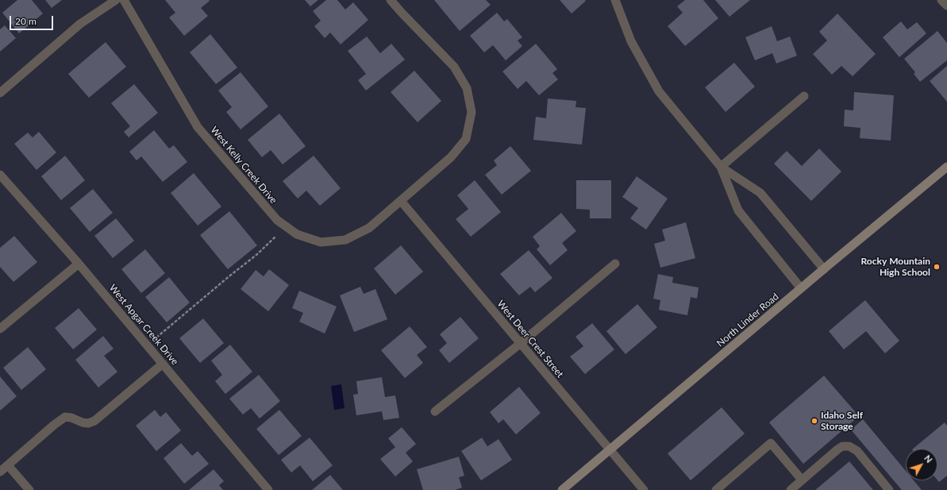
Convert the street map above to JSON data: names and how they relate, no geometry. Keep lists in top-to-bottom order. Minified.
{"streets":{"main road":["North Linder Road"],"street":["West Kelly Creek Drive","West Apgar Creek Drive","West Deer Crest Street"]},"crossings":[["West Kelly Creek Drive","West Deer Crest Street"],["North Linder Road","West Deer Crest Street"]],"places":["Rocky Mountain High School","Idaho Self Storage"],"scale_bar":"20 m","north":"top right"}
